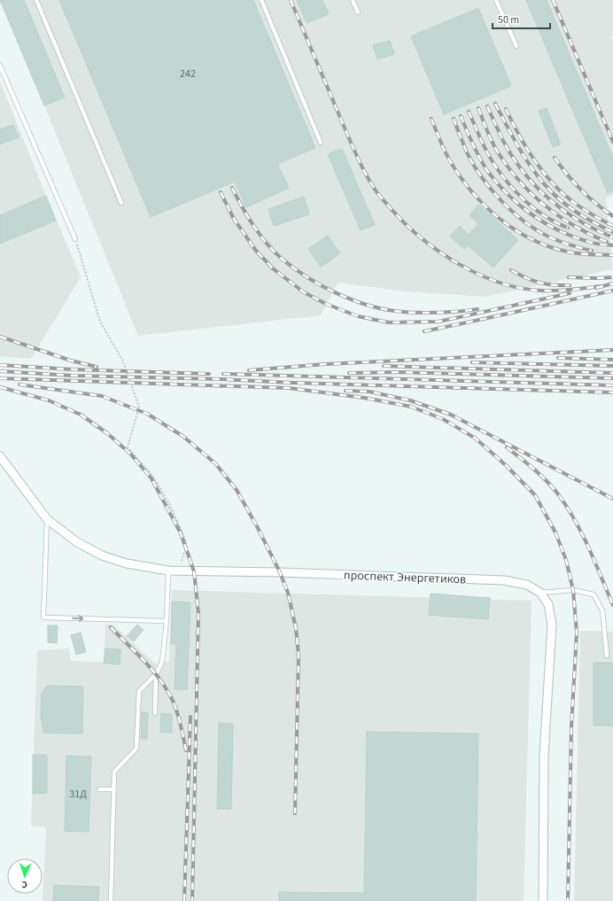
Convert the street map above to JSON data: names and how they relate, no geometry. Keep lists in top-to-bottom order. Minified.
{"streets":{"street":["проспект Энергетиков"]},"house_numbers":["242","31Д"],"scale_bar":"50 m","north":"bottom"}
